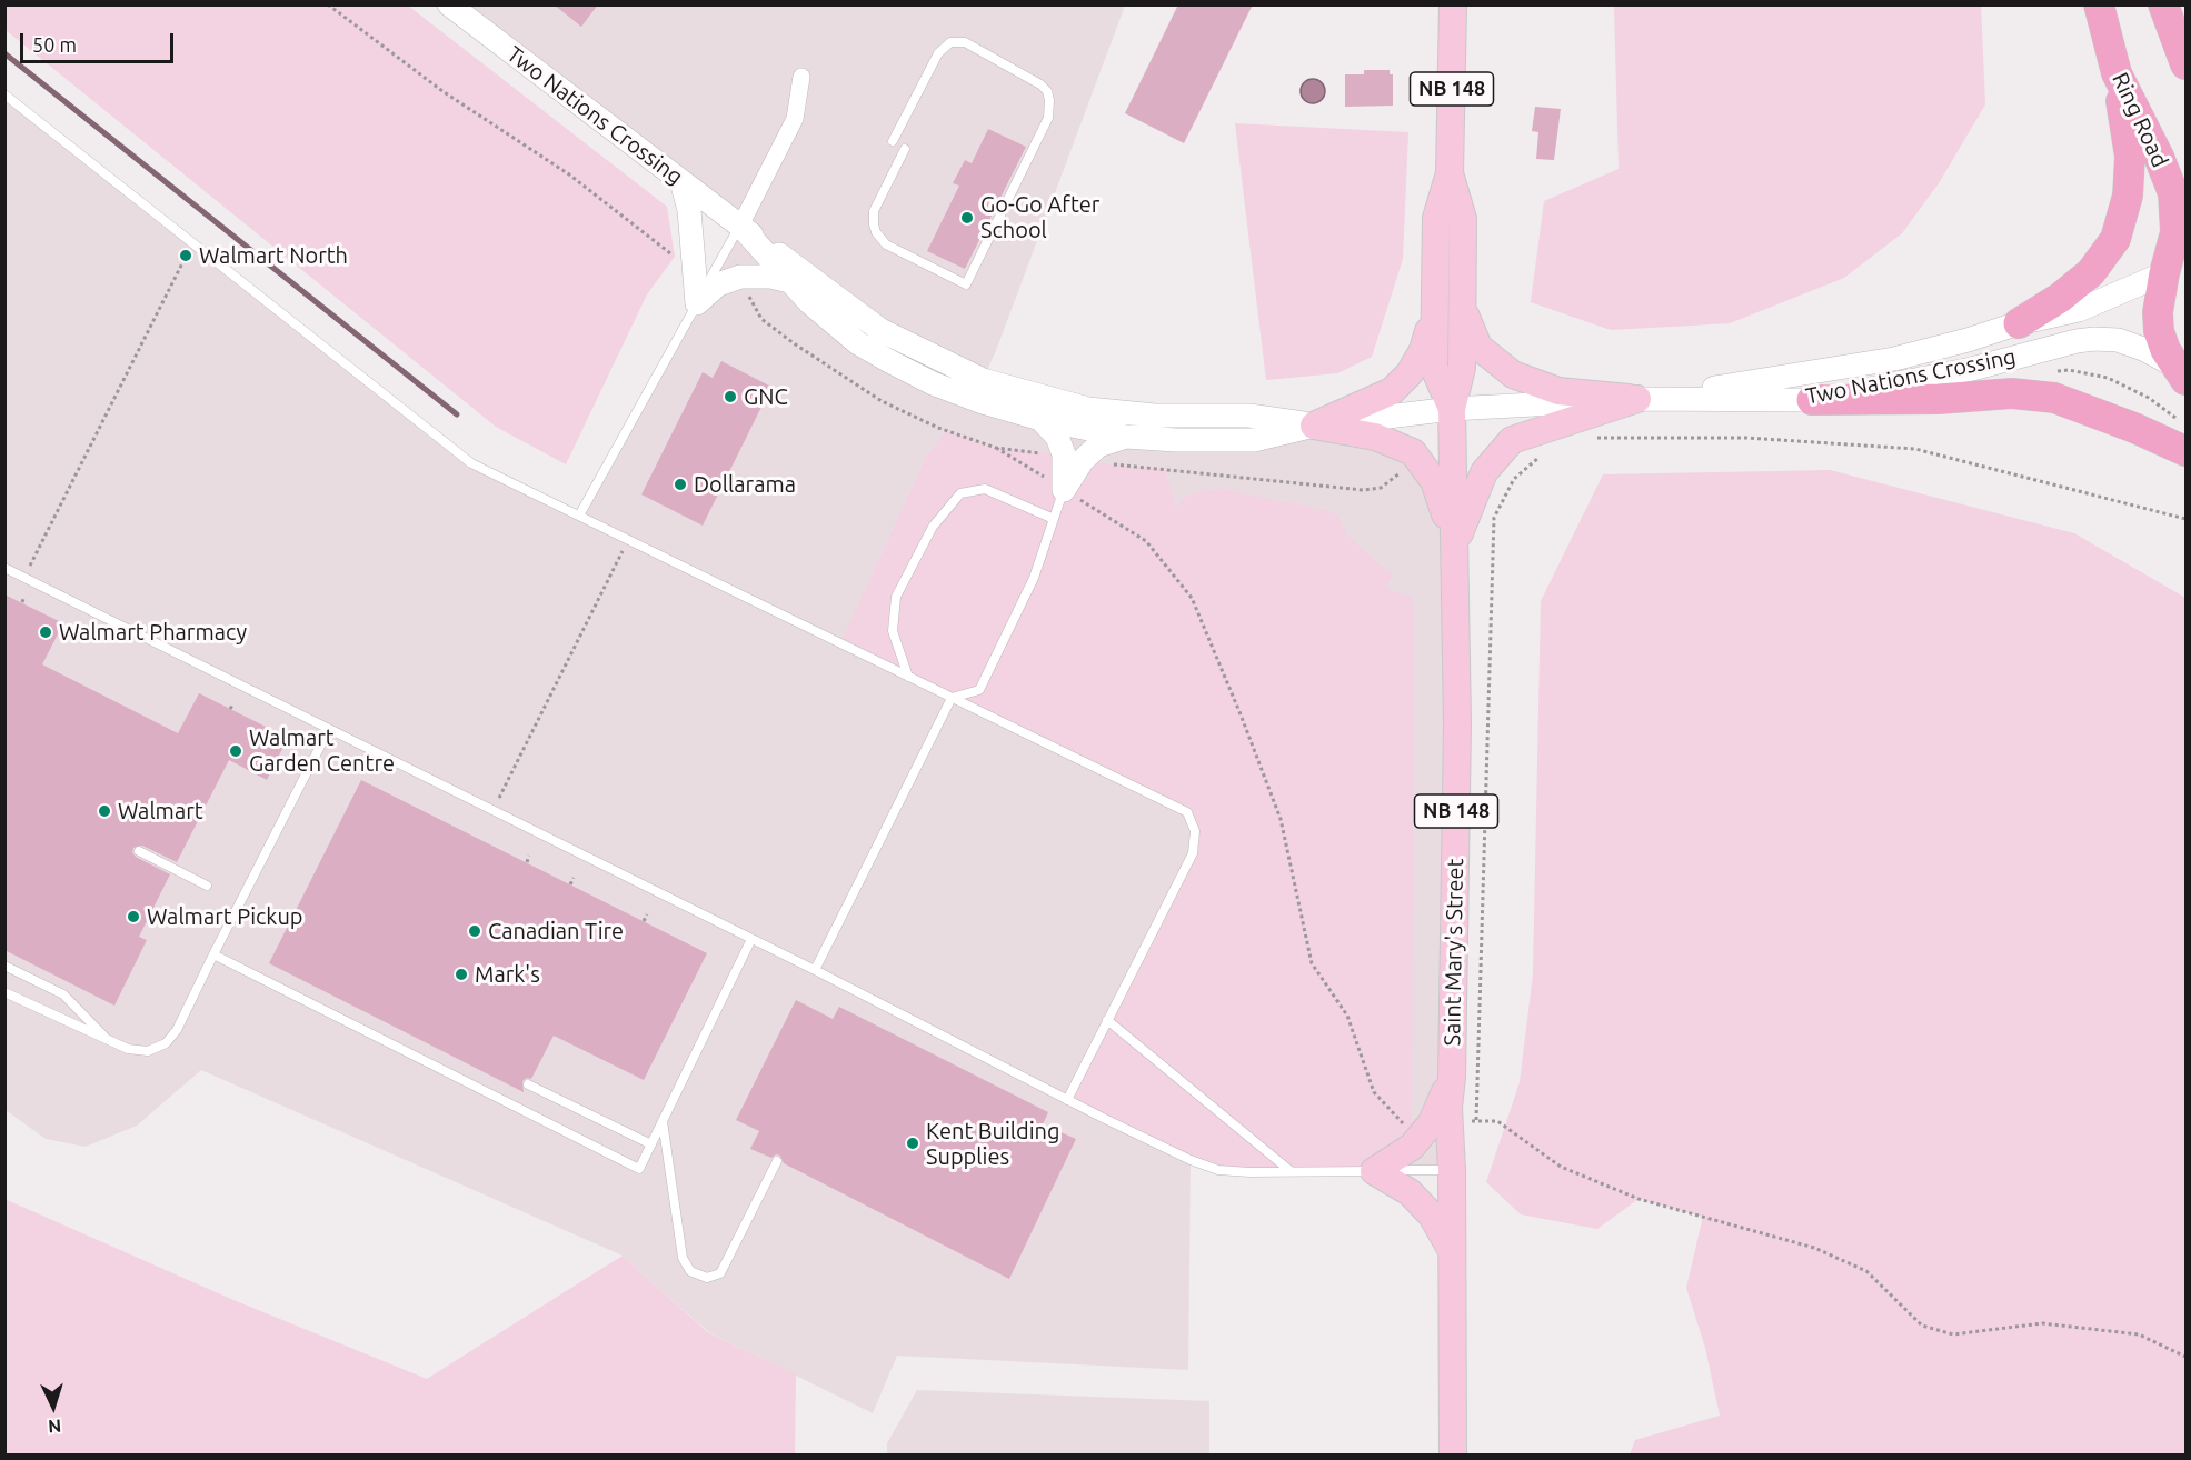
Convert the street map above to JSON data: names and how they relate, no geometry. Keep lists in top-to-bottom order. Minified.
{"streets":{"highway":["Ring Road"],"main road":["NB 148","Two Nations Crossing","Saint Mary's Street"]},"crossings":[["Two Nations Crossing","Ring Road"],["Two Nations Crossing","Saint Mary's Street"]],"places":["Go-Go After School","Walmart North","GNC","Dollarama","Walmart Pharmacy","Walmart Garden Centre","Walmart","Walmart Pickup","Canadian Tire","Mark's","Kent Building Supplies"],"scale_bar":"50 m","north":"bottom"}
